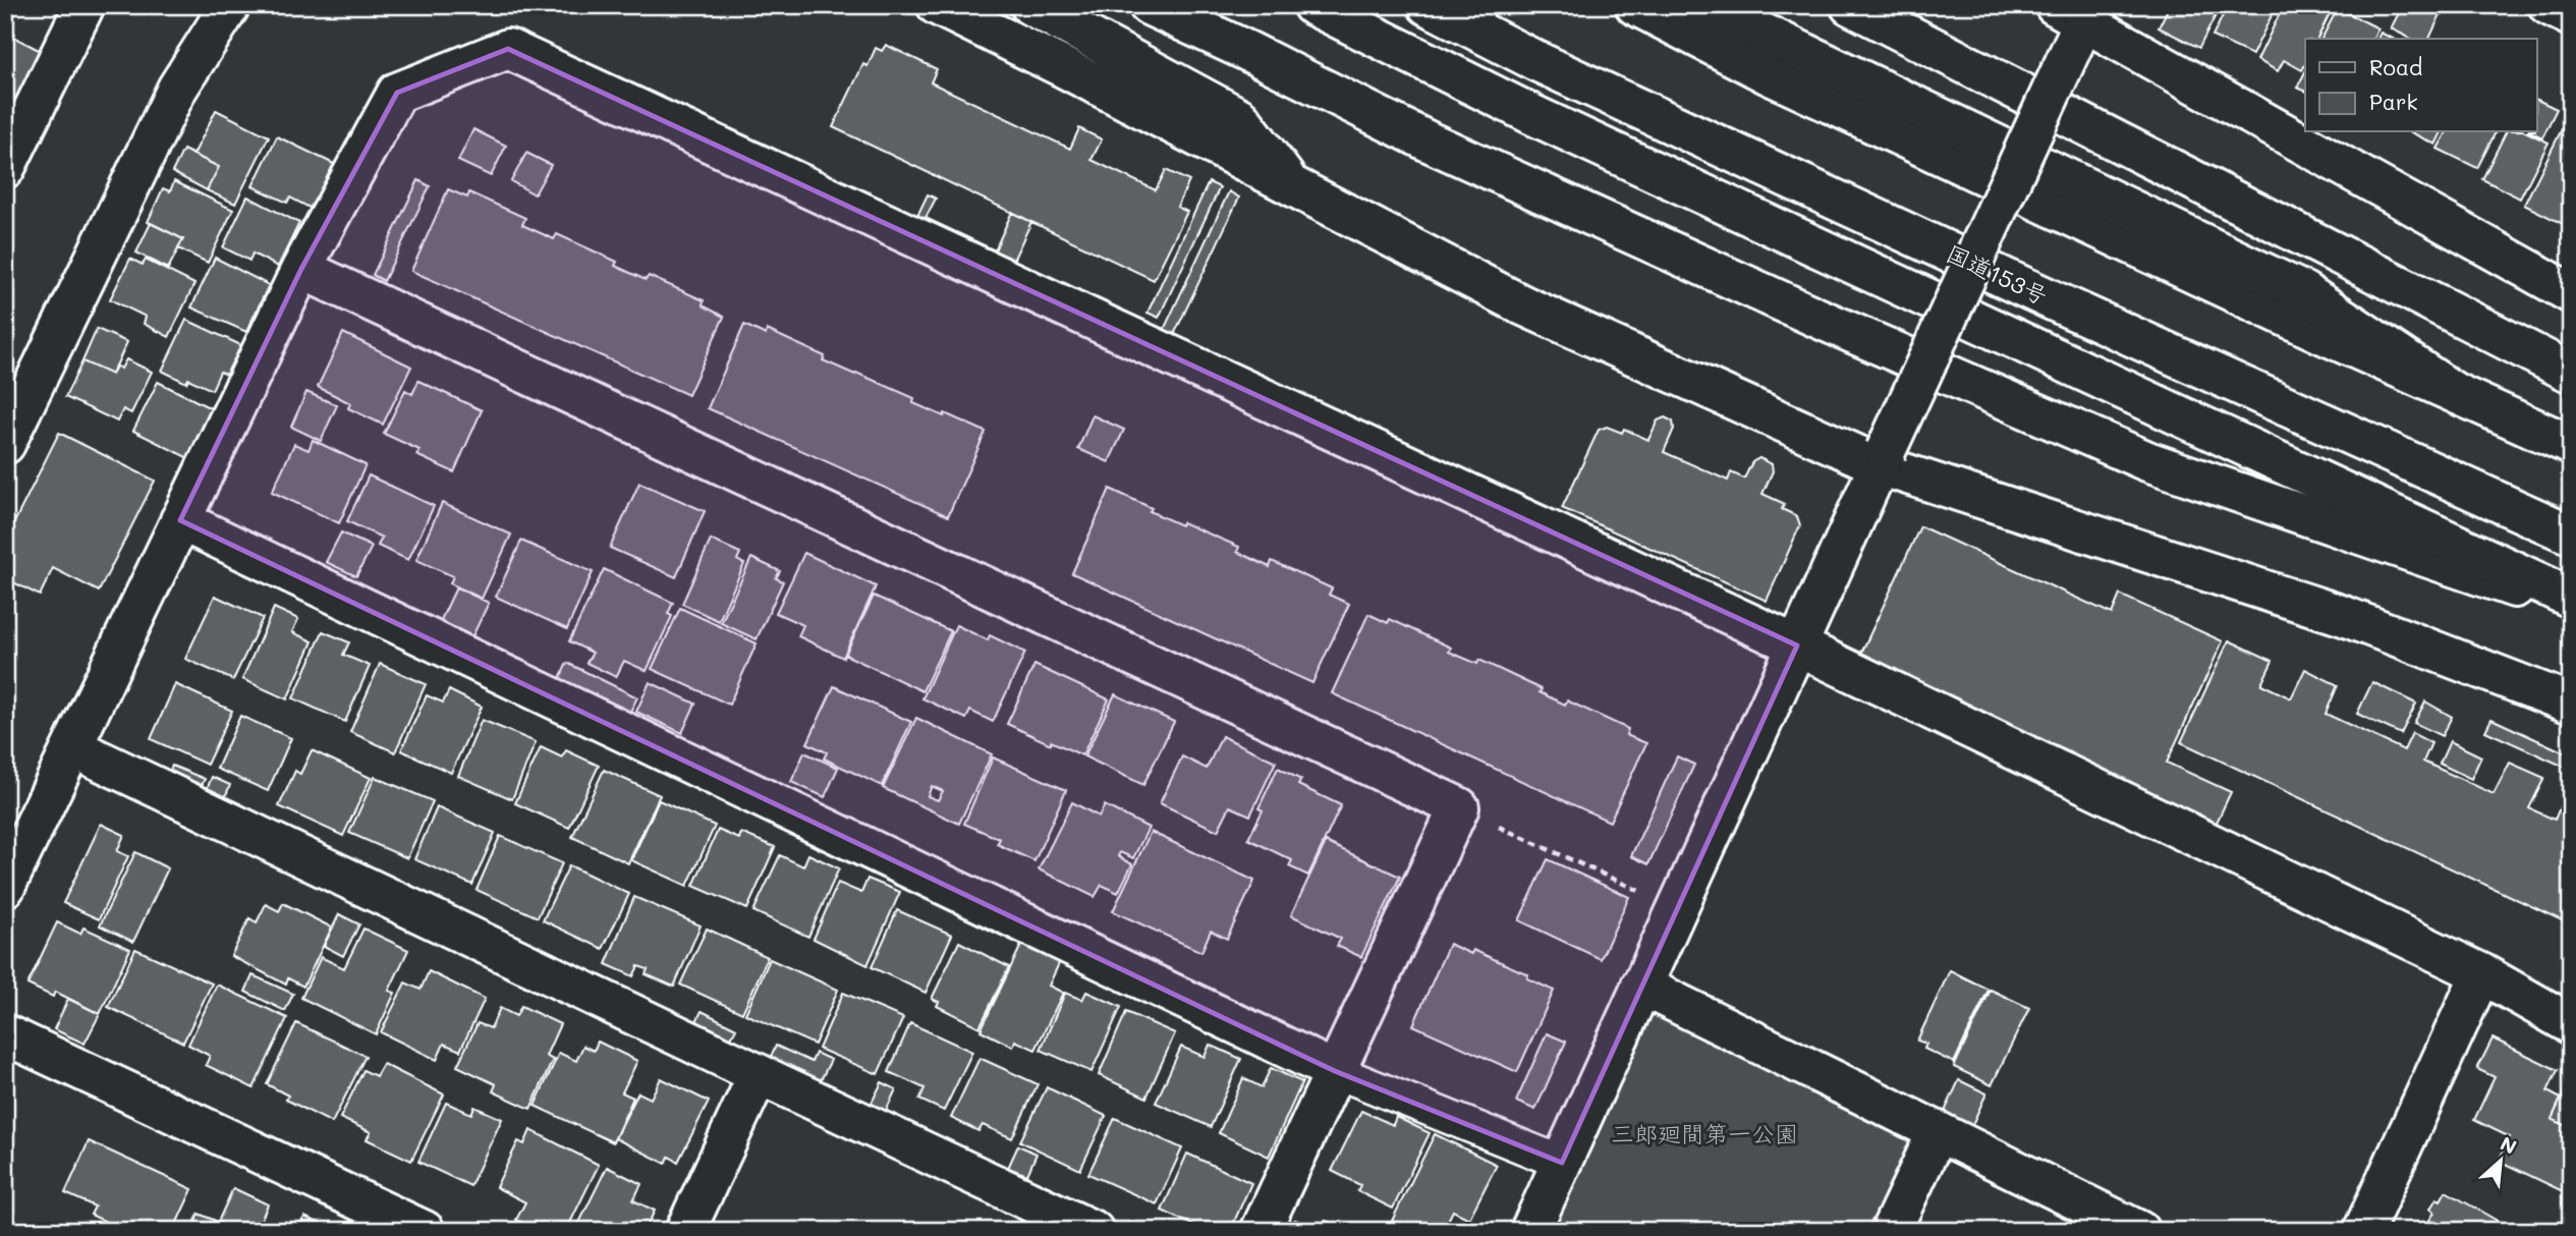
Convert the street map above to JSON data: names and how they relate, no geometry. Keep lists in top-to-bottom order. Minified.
{"streets":{"main road":["国道153号"]},"parks":["三郎廻間第一公園"],"legend":["Road","Park"],"north":"top right"}
